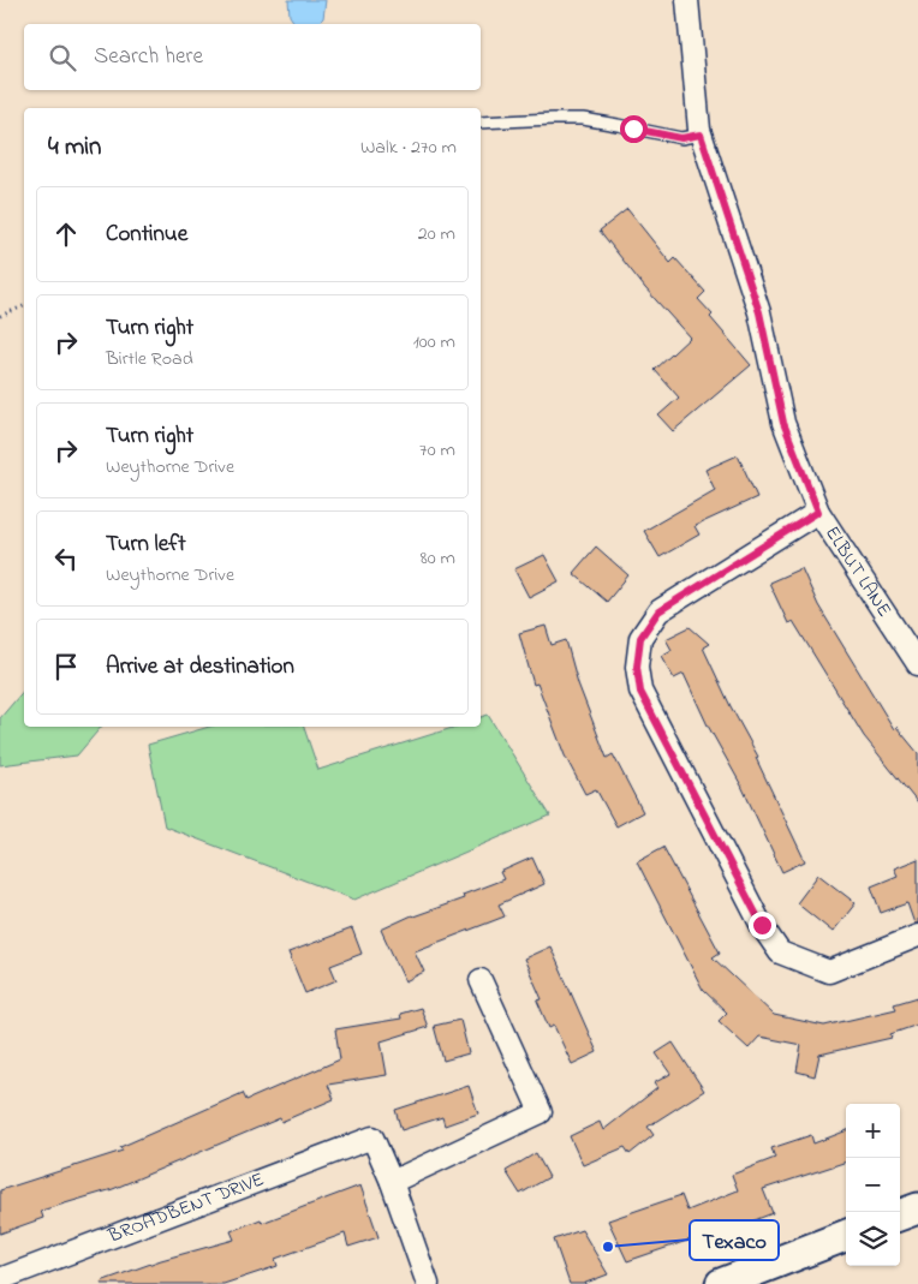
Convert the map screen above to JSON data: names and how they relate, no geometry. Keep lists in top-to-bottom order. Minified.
{"streets":{"street":["ELBUT LANE","BROADBENT DRIVE"]},"places":["Texaco"],"page":{"search":"Search here","heading":["4 min","Walk · 270 m"],"list":[["Continue","20 m"],["Turn right","Birtle Road","100 m"],["Turn right","Weythorne Drive","70 m"],["Turn left","Weythorne Drive","80 m"],"Arrive at destination"],"map_buttons":["+","−"]}}
